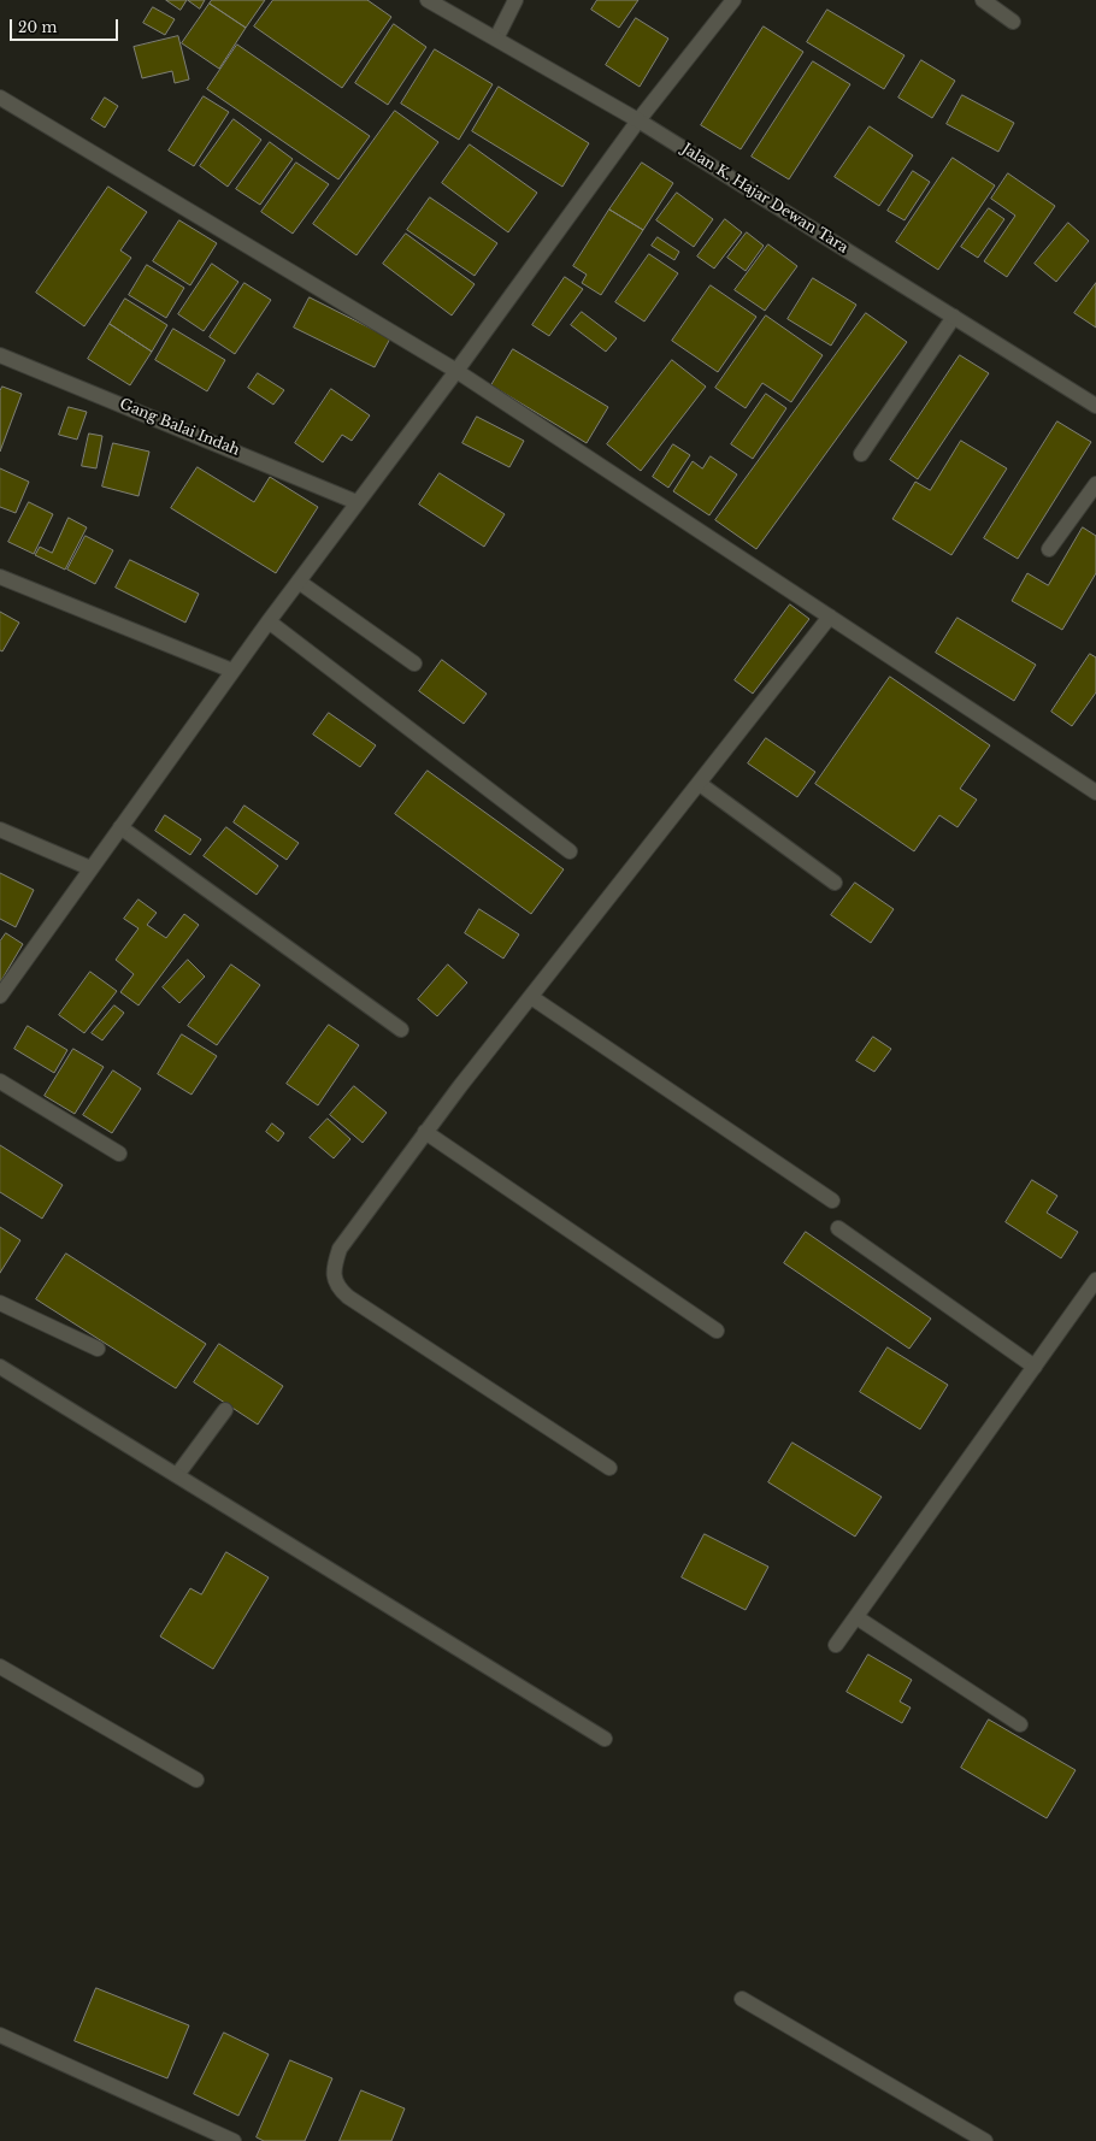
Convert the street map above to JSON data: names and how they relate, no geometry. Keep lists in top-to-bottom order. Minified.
{"streets":{"street":["Jalan K. Hajar Dewan Tara","Gang Balai Indah"]},"scale_bar":"20 m"}
